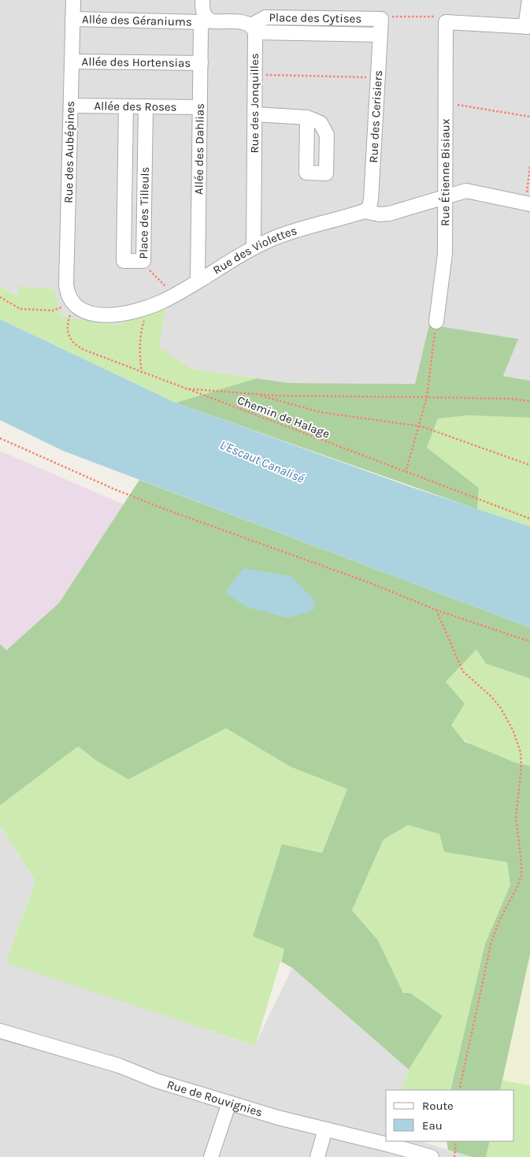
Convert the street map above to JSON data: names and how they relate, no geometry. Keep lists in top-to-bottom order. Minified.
{"streets":{"street":["Place des Cytises","Allée des Géraniums","Allée des Hortensias","Rue des Jonquilles","Allée des Roses","Rue des Cerisiers","Allée des Dahlias","Rue des Aubépines","Rue Étienne Bisiaux","Place des Tilleuls","Rue des Violettes","Rue de Rouvignies"],"path":["Chemin de Halage"]},"crossings":[["Place des Cytises","Rue des Jonquilles"],["Place des Cytises","Rue des Cerisiers"],["Allée des Géraniums","Allée des Dahlias"],["Allée des Géraniums","Rue des Aubépines"],["Allée des Hortensias","Allée des Dahlias"],["Allée des Hortensias","Rue des Aubépines"],["Rue des Jonquilles","Rue des Violettes"],["Allée des Roses","Allée des Dahlias"],["Allée des Roses","Rue des Aubépines"],["Allée des Roses","Place des Tilleuls"],["Rue des Cerisiers","Rue des Violettes"],["Allée des Dahlias","Rue des Violettes"],["Rue des Aubépines","Rue des Violettes"],["Rue des Aubépines","Chemin de Halage"],["Rue Étienne Bisiaux","Rue des Violettes"],["Rue des Violettes","Chemin de Halage"]],"water":["L'Escaut Canalisé"],"legend":["Route","Eau"]}
